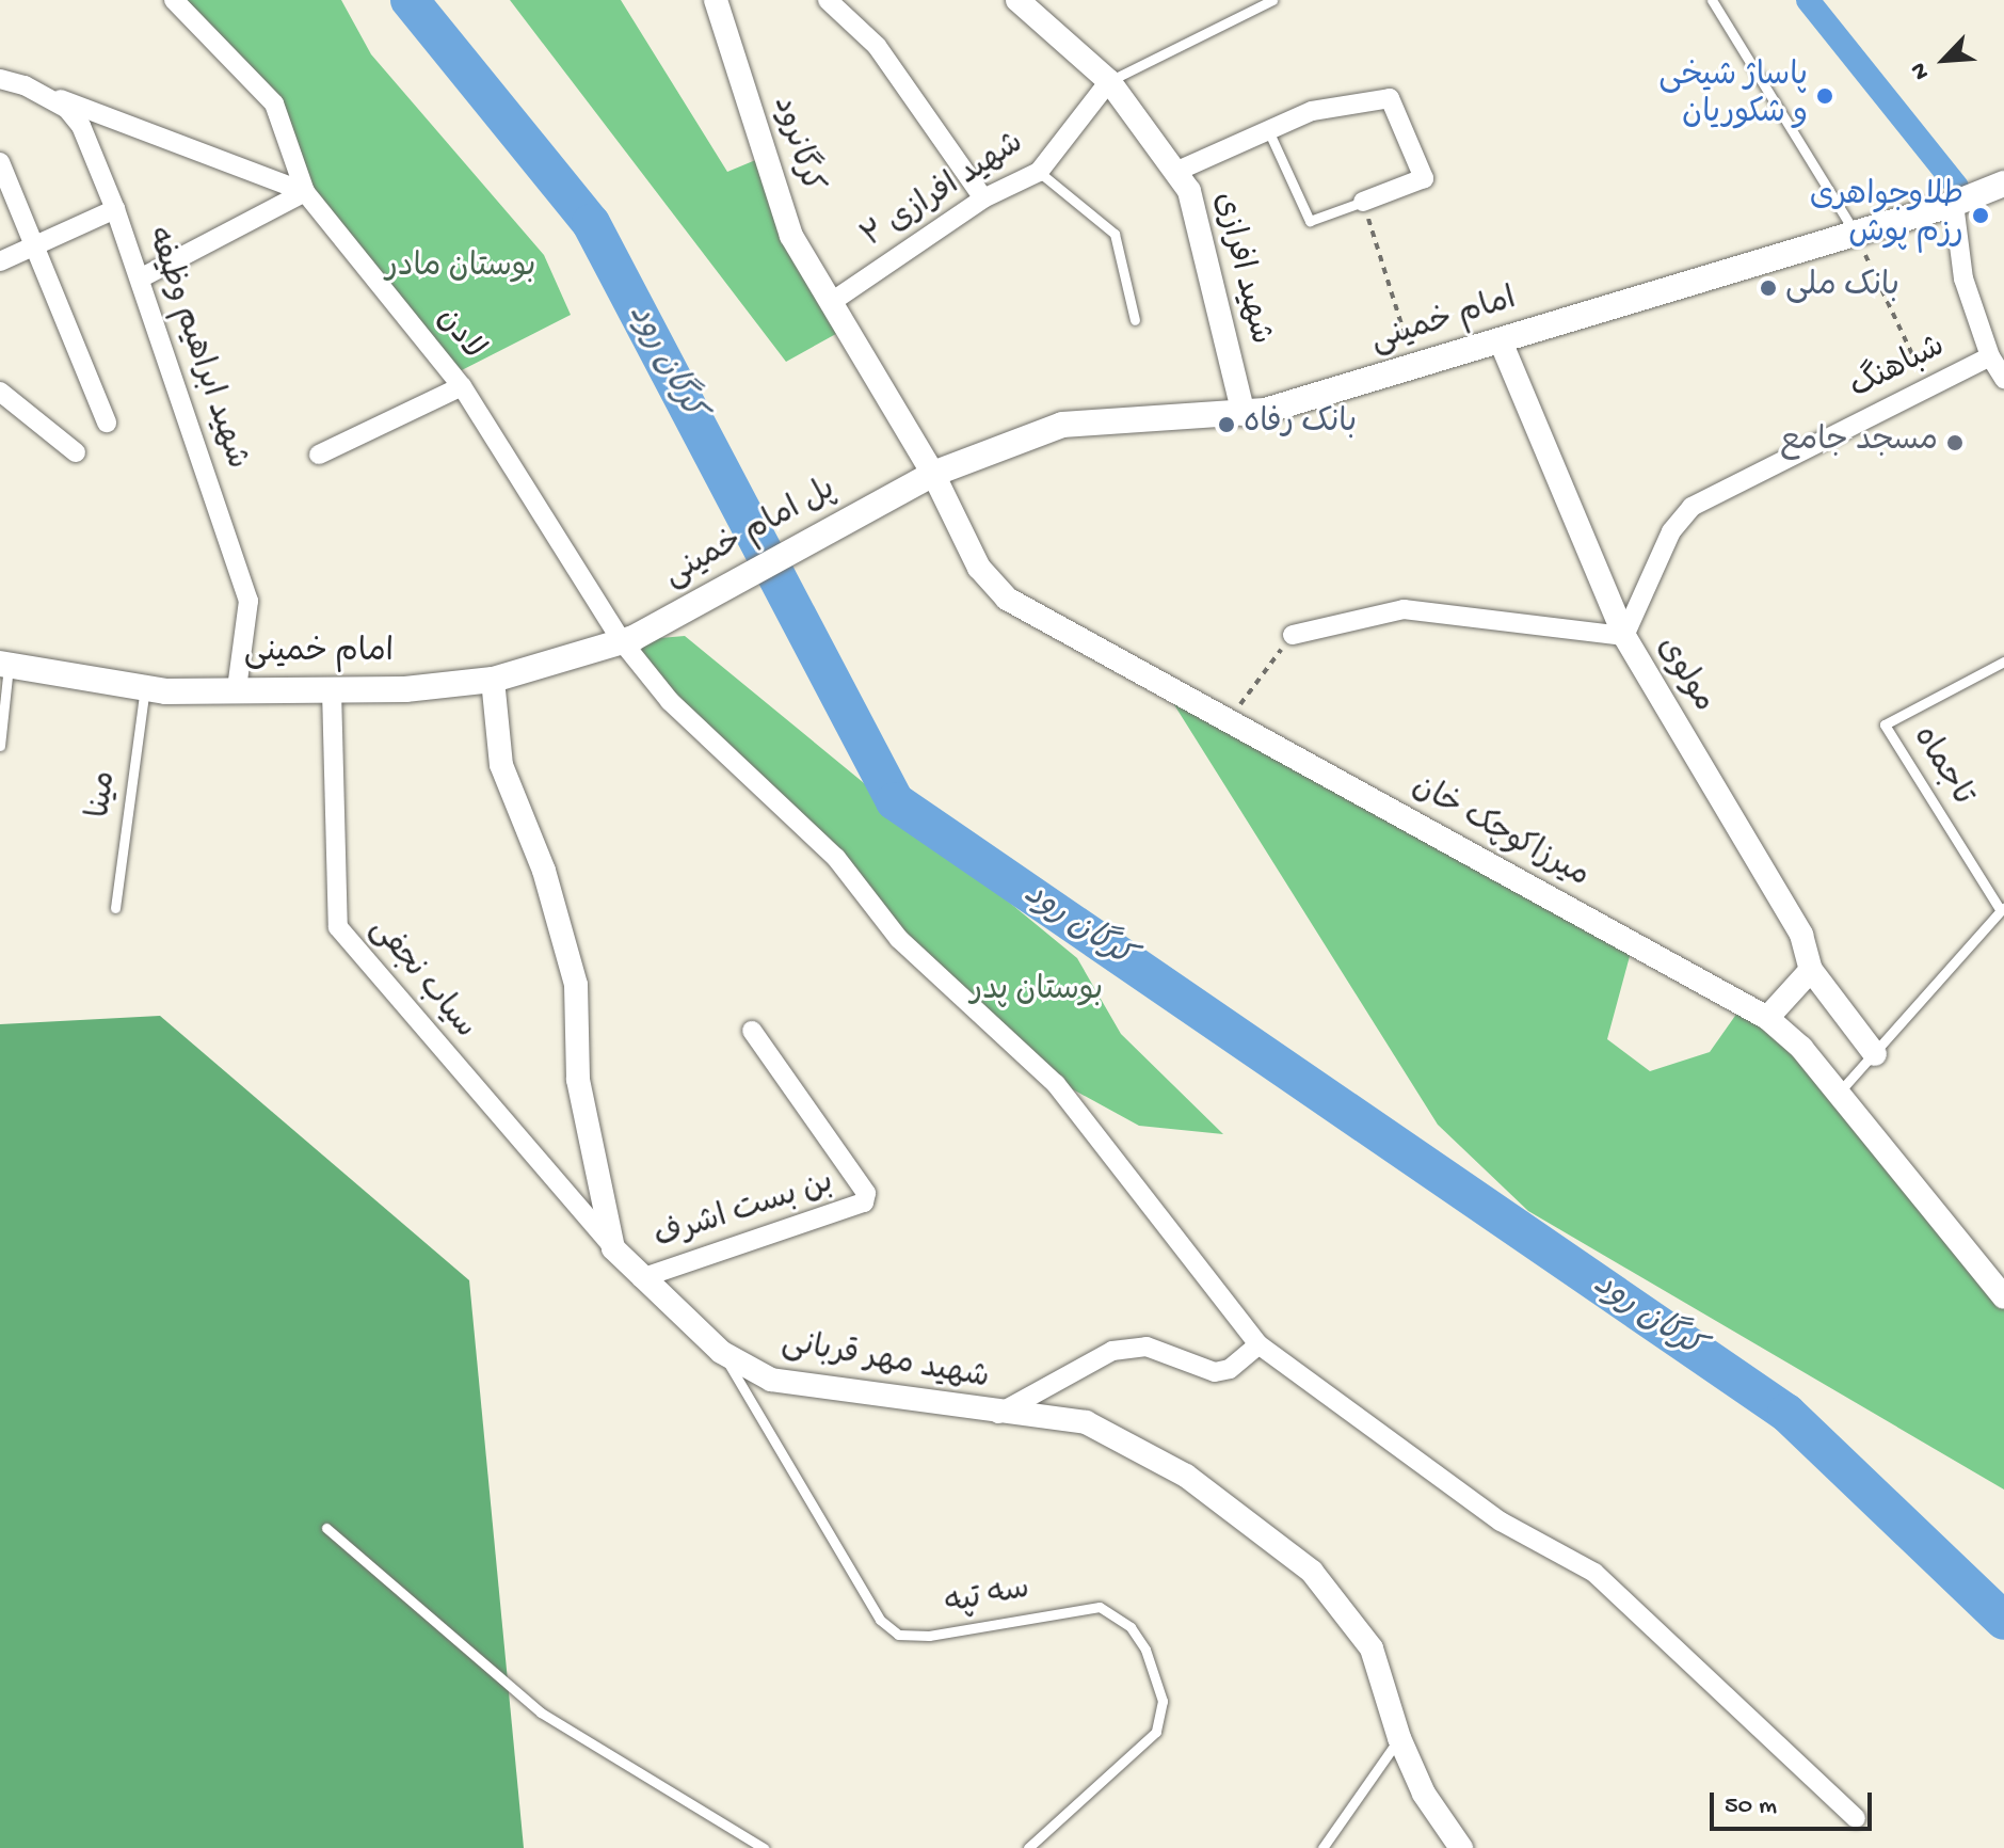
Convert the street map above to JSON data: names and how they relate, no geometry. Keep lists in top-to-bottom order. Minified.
{"streets":{"main road":["امام خمینی","پل امام خمینی"],"street":["کرگانرود","شهید افرازی ۲","شهید افرازی","لادن","شهید ابراهیم وظیفه","شباهنگ","مولوی","میرزاکوچک خان","سیاب نجفی","بن بست اشرف","شهید مهر قربانی"],"lane":["تاجماه","مینا","سه تپه"]},"crossings":[["کرگانرود","شهید افرازی ۲"],["کرگانرود","امام خمینی"],["کرگانرود","میرزاکوچک خان"],["شهید افرازی ۲","شهید افرازی"],["شهید افرازی","امام خمینی"],["امام خمینی","لادن"],["امام خمینی","شهید ابراهیم وظیفه"],["امام خمینی","پل امام خمینی"],["امام خمینی","مولوی"],["امام خمینی","مینا"],["امام خمینی","میرزاکوچک خان"],["امام خمینی","سیاب نجفی"],["لادن","پل امام خمینی"],["شباهنگ","مولوی"],["مولوی","تاجماه"],["تاجماه","میرزاکوچک خان"],["سیاب نجفی","شهید مهر قربانی"],["بن بست اشرف","شهید مهر قربانی"],["شهید مهر قربانی","سه تپه"]],"water":["کرگان رود"],"parks":["بوستان مادر","بوستان پدر"],"places":["پاساژ شیخی و شکوریان","طلاوجواهری رزم پوش","بانک ملی","بانک رفاه","مسجد جامع"],"scale_bar":"50 m","north":"bottom left"}
